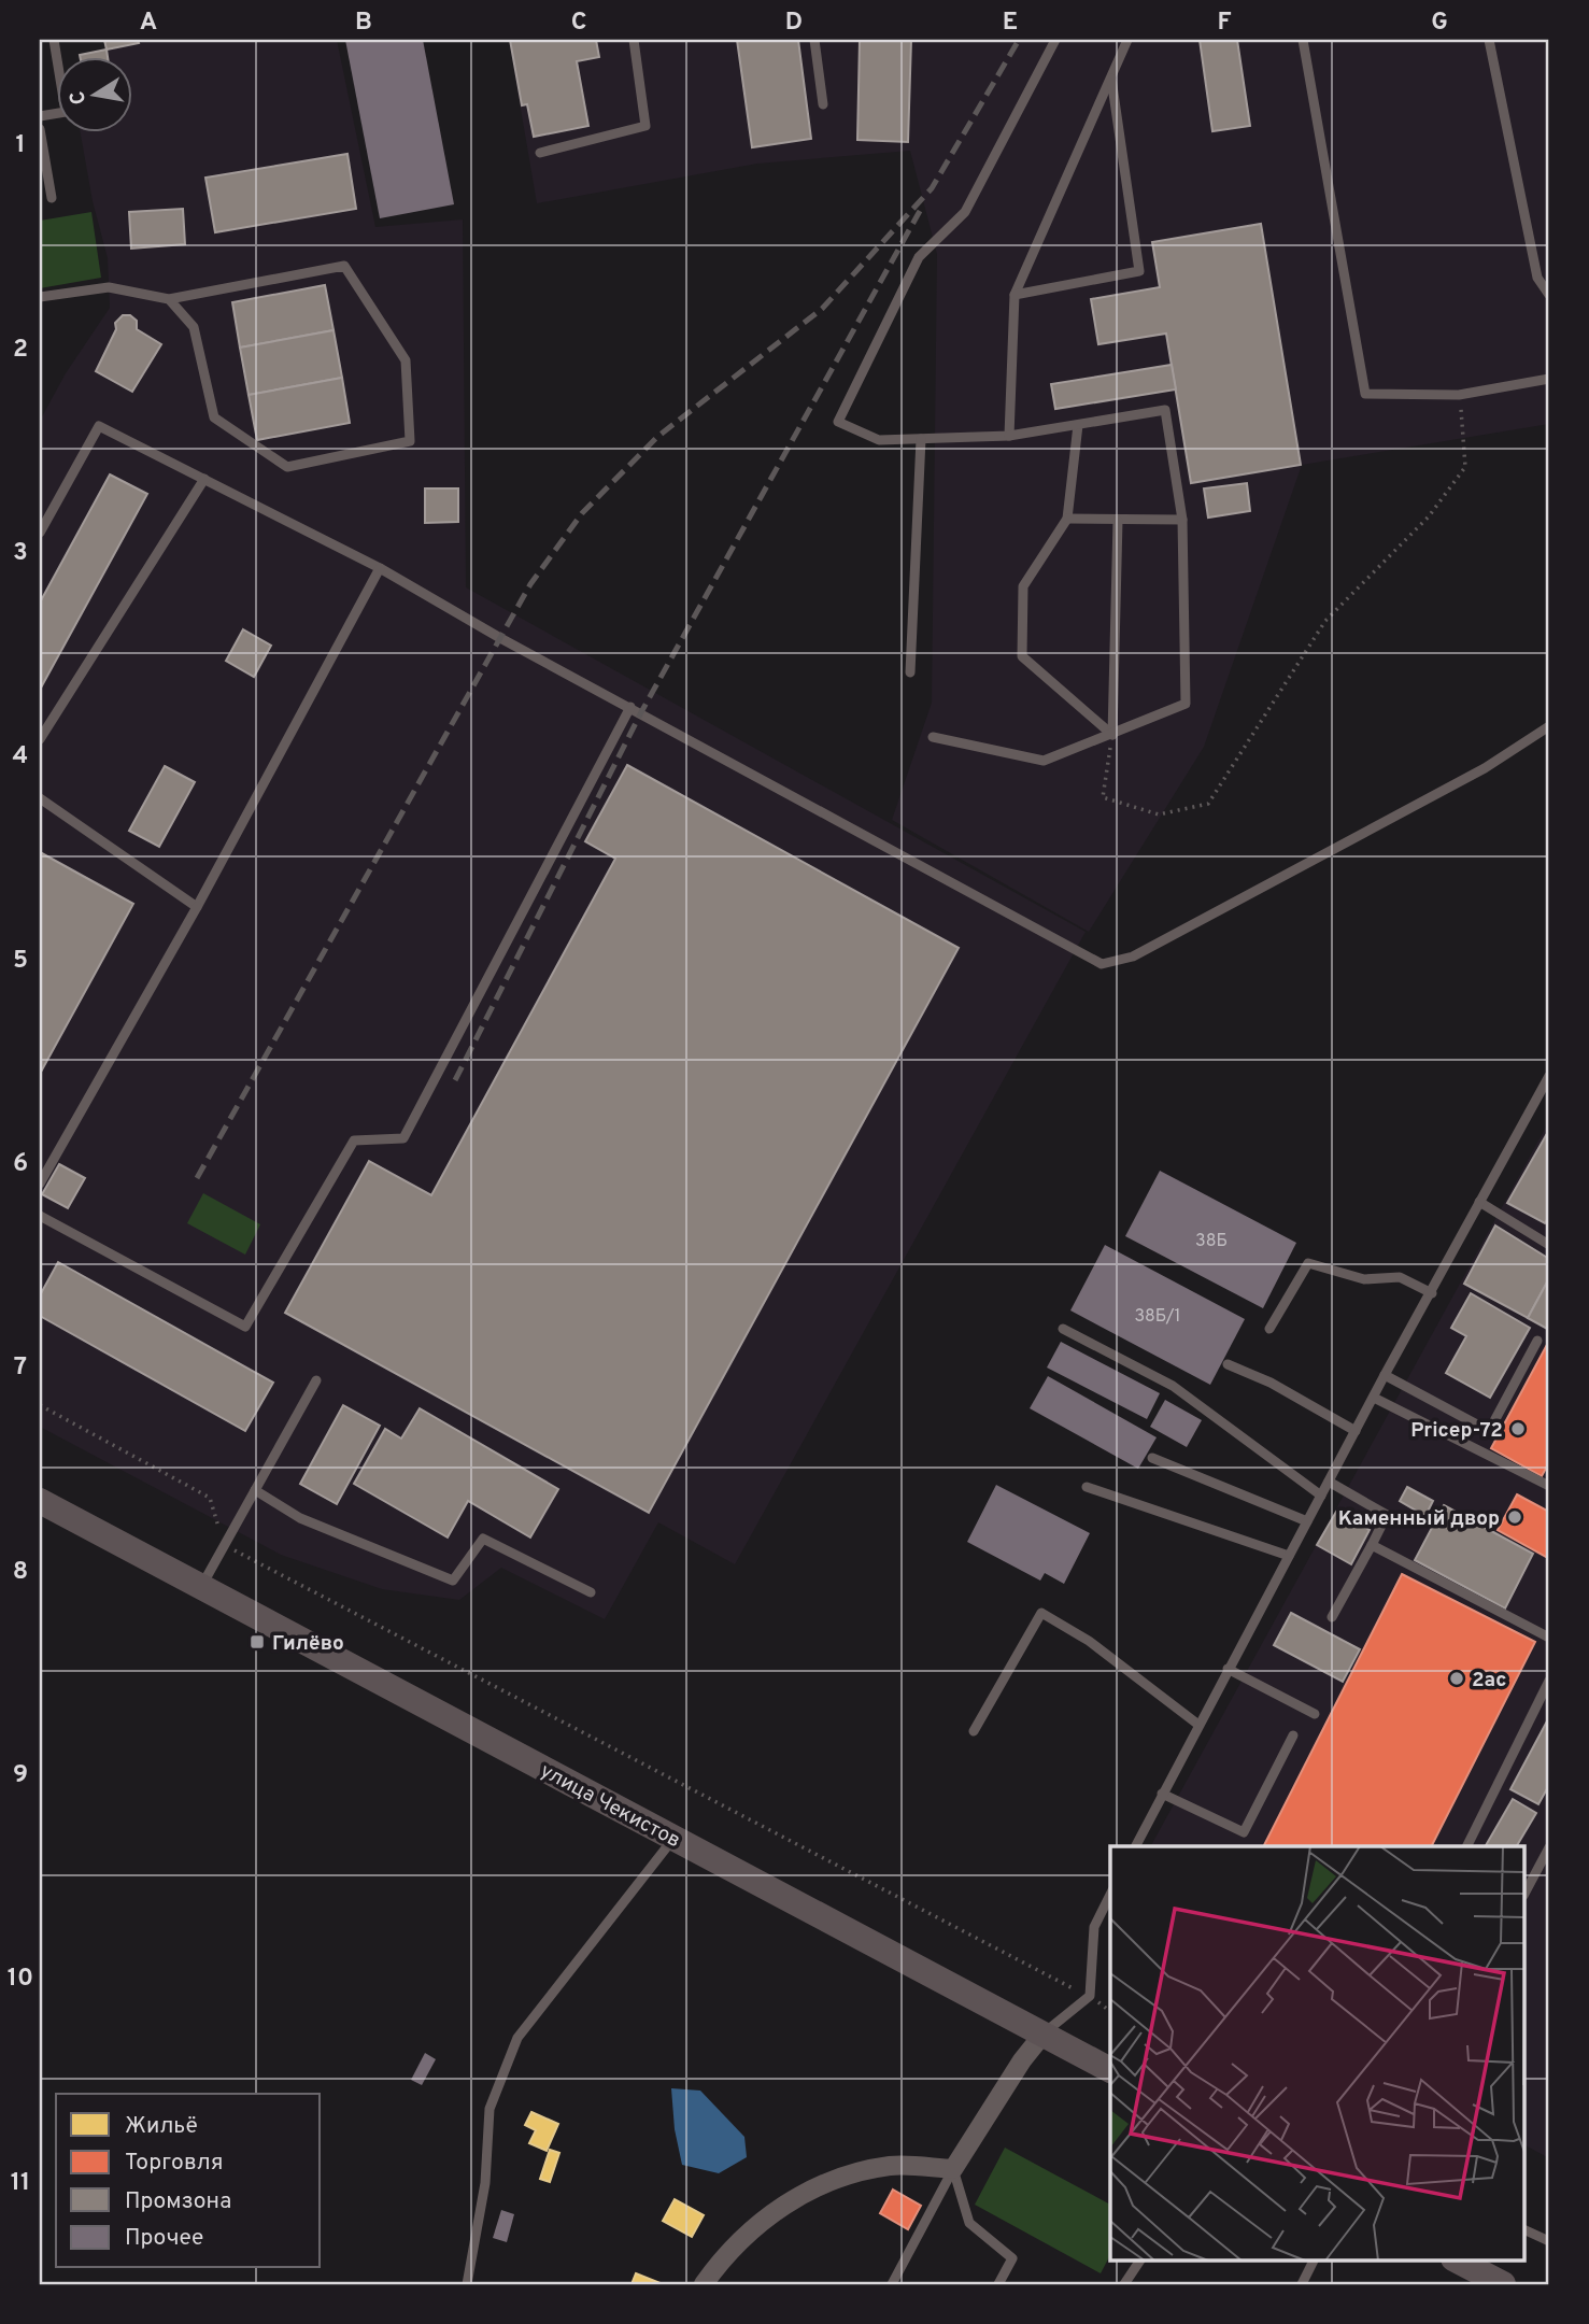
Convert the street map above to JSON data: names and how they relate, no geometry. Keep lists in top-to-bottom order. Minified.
{"streets":{"main road":["улица Чекистов"]},"places":{"other":["Pricep-72","Каменный двор","2ас"],"transit":["Гилёво"]},"house_numbers":["38Б","38Б/1"],"legend":["Жильё","Торговля","Промзона","Прочее"],"north":"left","grid":{"columns":["A","B","C","D","E","F","G"],"rows":["1","2","3","4","5","6","7","8","9","10","11"]}}
